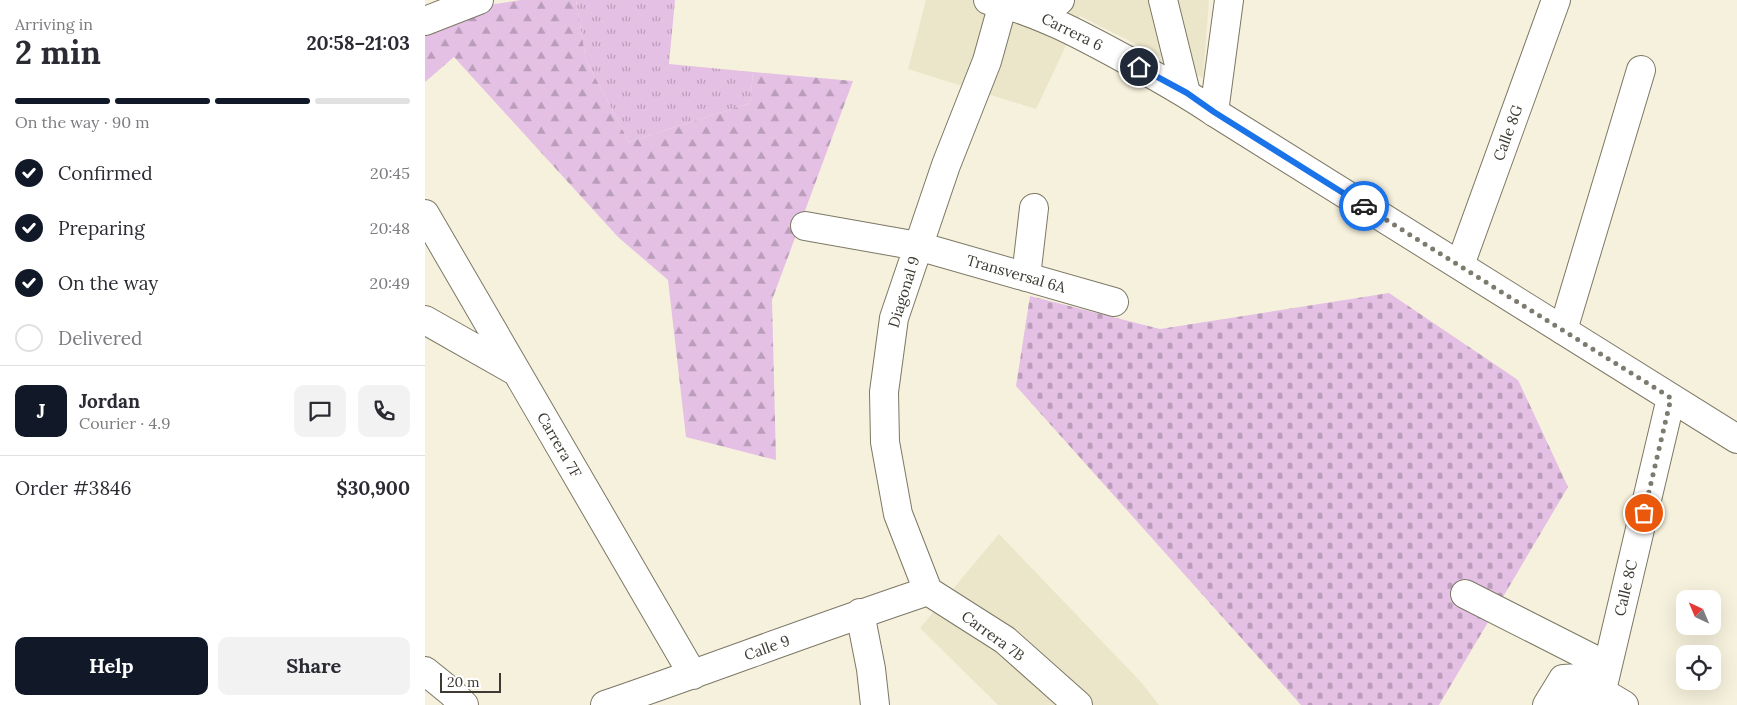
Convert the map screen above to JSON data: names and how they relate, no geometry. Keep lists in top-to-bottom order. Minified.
{"streets":{"street":["Carrera 6","Calle 8G","Transversal 6A","Diagonal 9","Carrera 7F","Calle 8C","Carrera 7B","Calle 9"]},"crossings":[["Carrera 6","Calle 8G"],["Carrera 6","Diagonal 9"],["Carrera 6","Calle 8C"],["Transversal 6A","Diagonal 9"],["Diagonal 9","Carrera 7B"],["Diagonal 9","Calle 9"],["Carrera 7F","Calle 9"],["Carrera 7B","Calle 9"]],"scale_bar":"20 m","north":"top left","page":{"heading":["2 min","Arriving in","20:58–21:03"],"panel":["Jordan","Courier · 4.9","Order #3846","$30,900"],"bar":"On the way · 90 m","list":[["Confirmed","20:45"],["Preparing","20:48"],["On the way","20:49"],"Delivered"],"round":"J","buttons":["Help","Share"],"scale":"20 m"}}
